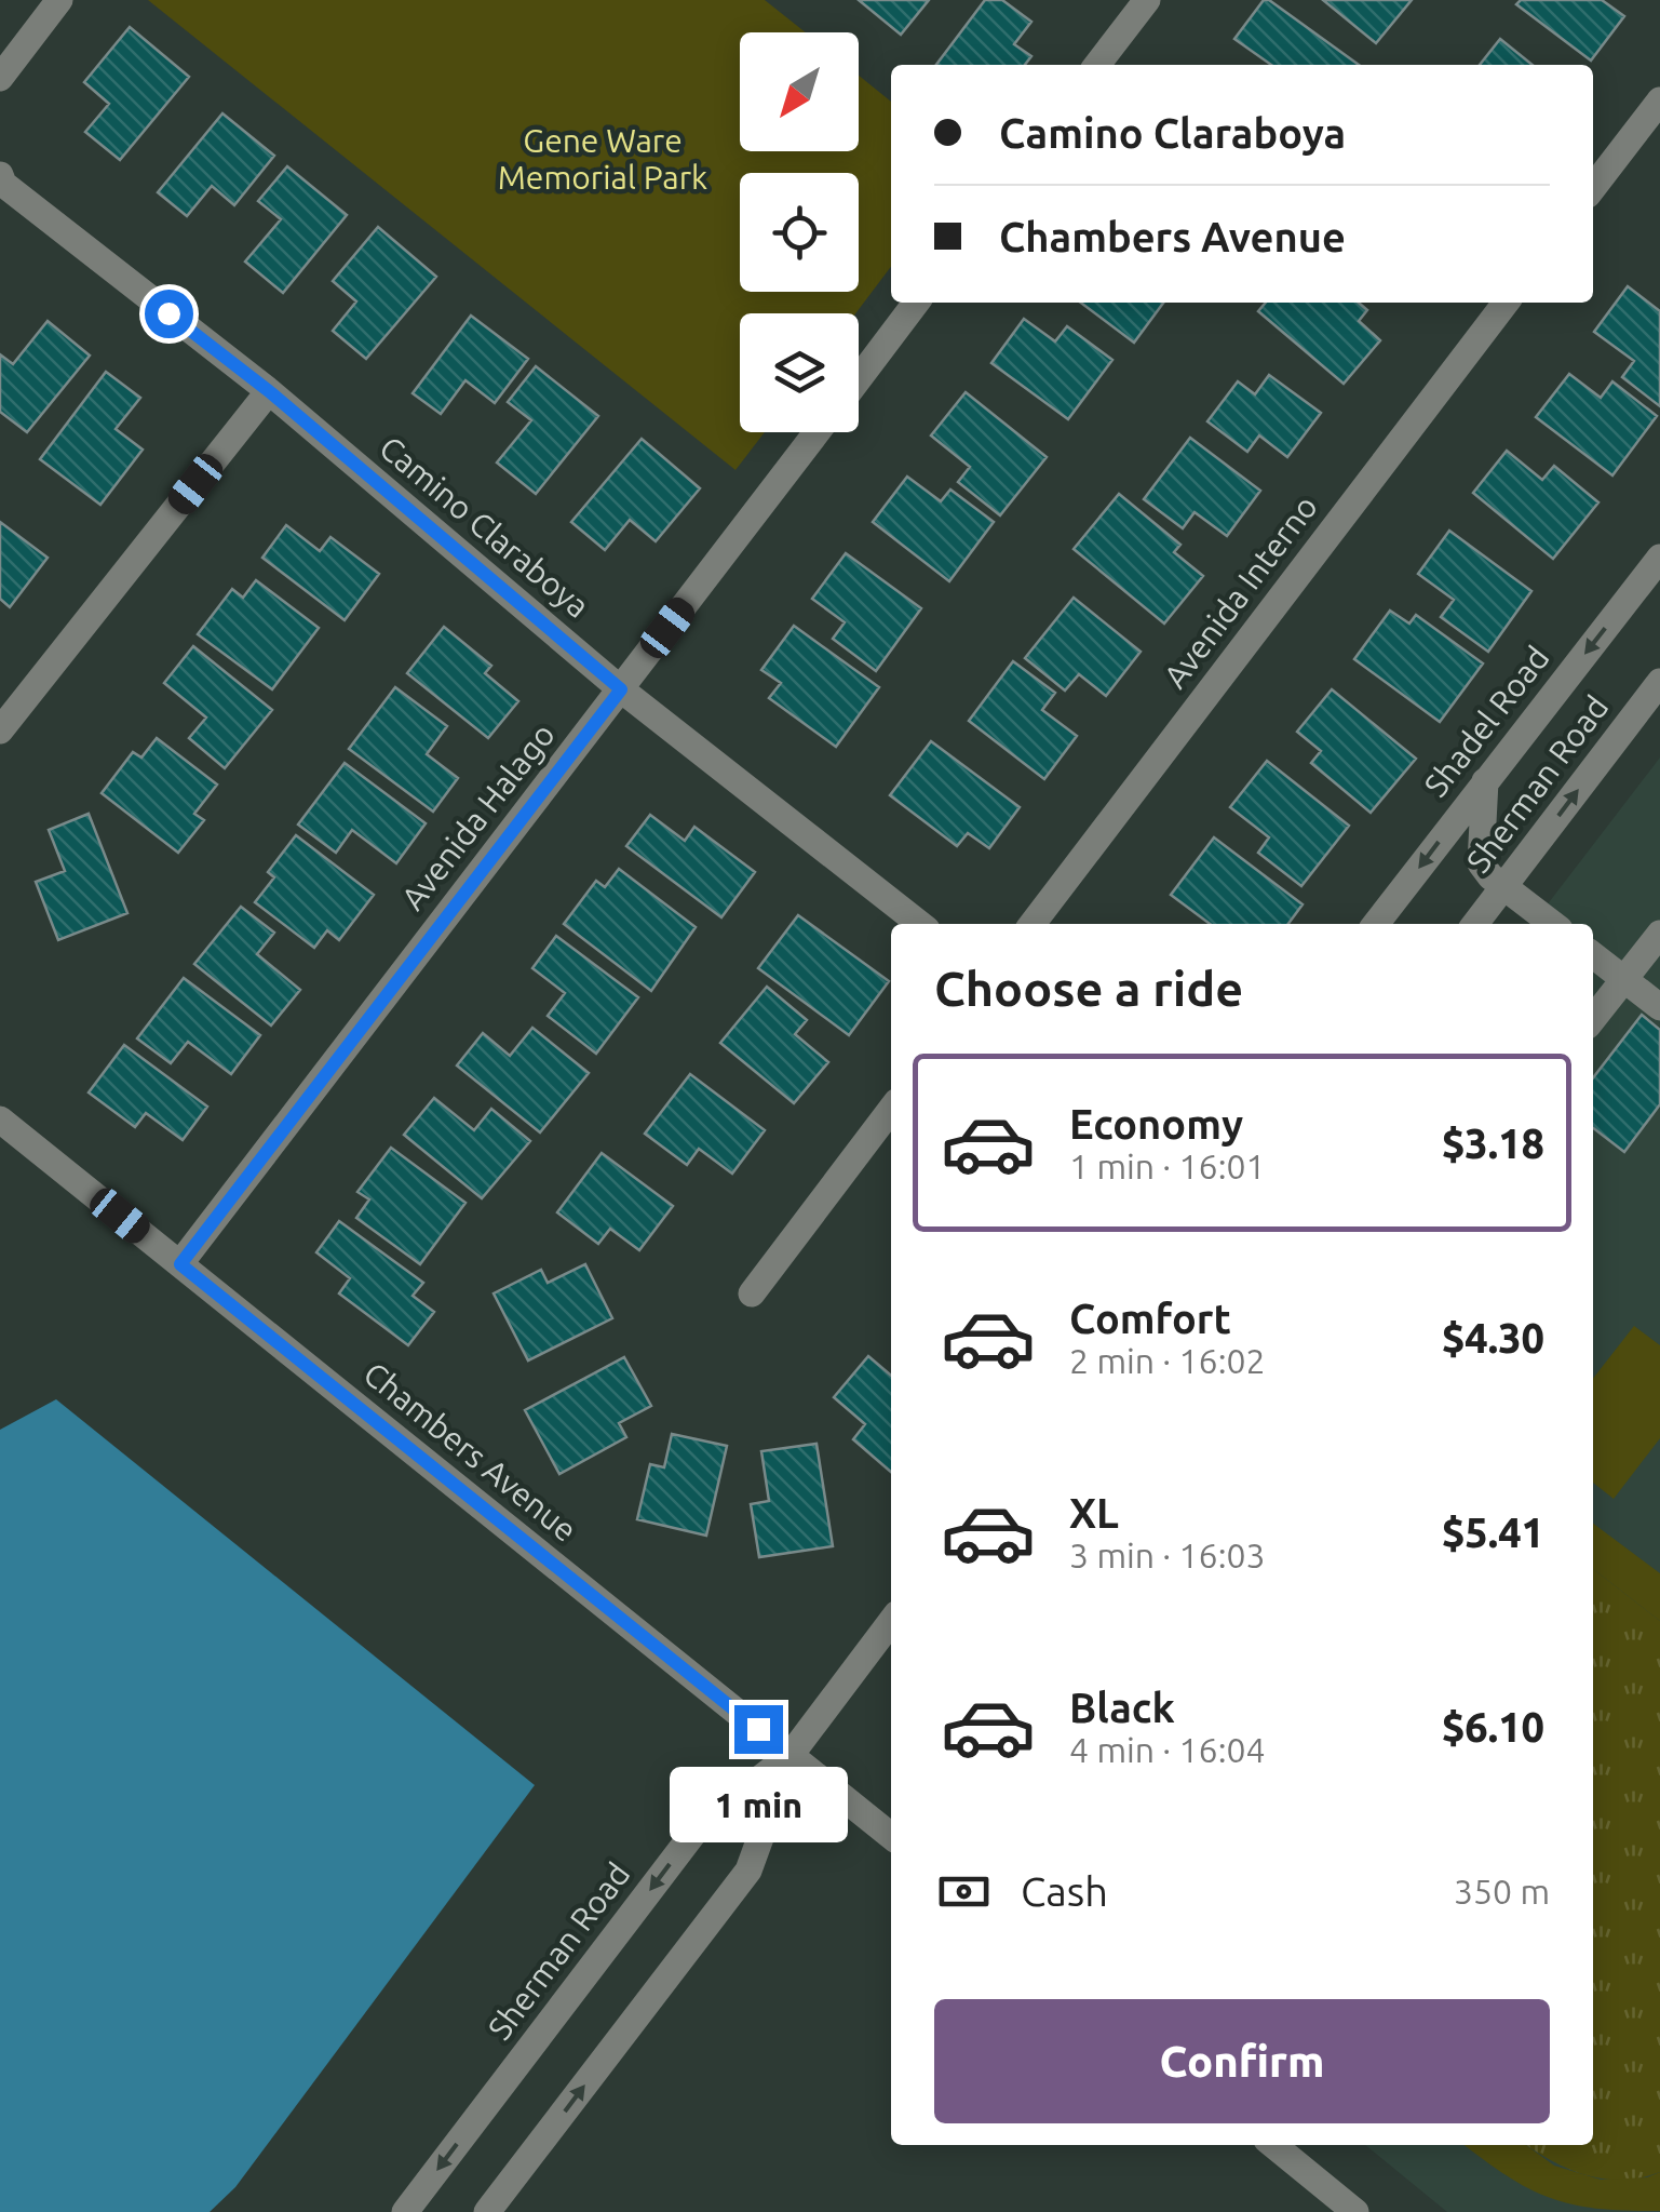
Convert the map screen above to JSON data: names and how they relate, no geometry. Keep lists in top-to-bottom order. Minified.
{"streets":{"street":["Camino Claraboya","Avenida Interno","Shadel Road","Sherman Road","Avenida Halago","Chambers Avenue"]},"crossings":[["Camino Claraboya","Avenida Halago"],["Sherman Road","Chambers Avenue"],["Avenida Halago","Chambers Avenue"]],"one_way":["Shadel Road"],"parks":["Gene Ware Memorial Park"],"north":"bottom left","page":{"banner":["Camino Claraboya","Chambers Avenue"],"heading":"Choose a ride","list":[{"name":"Economy","note":"1 min · 16:01","value":"$3.18"},{"name":"Comfort","note":"2 min · 16:02","value":"$4.30"},{"name":"XL","note":"3 min · 16:03","value":"$5.41"},{"name":"Black","note":"4 min · 16:04","value":"$6.10"}],"bubble":"1 min","pay":["Cash","350 m"],"buttons":"Confirm"}}
